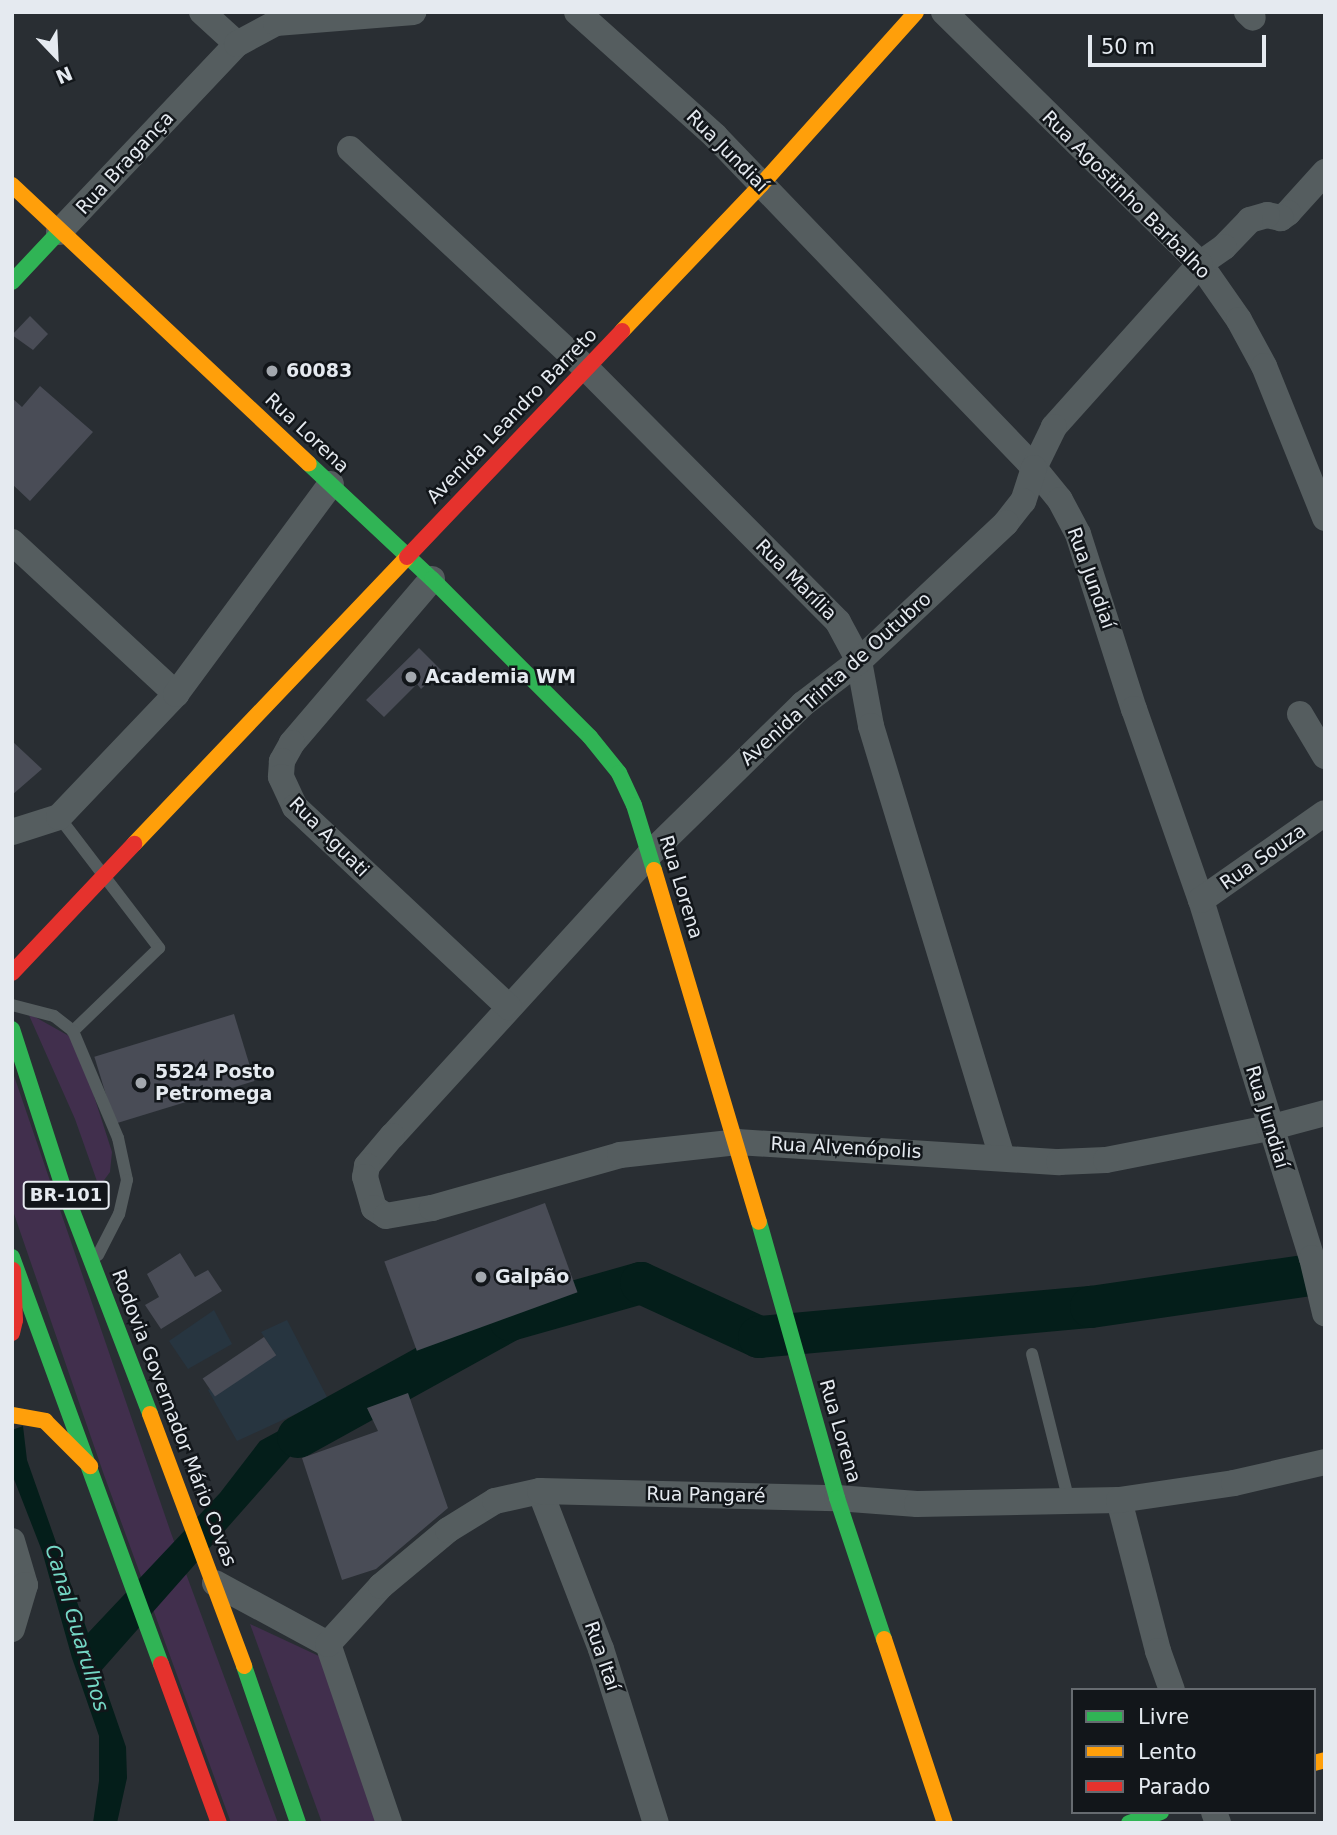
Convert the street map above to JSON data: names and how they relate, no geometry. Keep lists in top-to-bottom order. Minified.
{"streets":{"main road":["Rua Bragança","Avenida Leandro Barreto","Rua Lorena","BR-101","Rodovia Governador Mário Covas"],"street":["Rua Jundiaí","Rua Agostinho Barbalho","Rua Marília","Avenida Trinta de Outubro","Rua Aguati","Rua Souza","Rua Alvenópolis","Rua Pangaré","Rua Itaí"]},"crossings":[["Rua Jundiaí","Avenida Leandro Barreto"],["Rua Jundiaí","Avenida Trinta de Outubro"],["Rua Jundiaí","Rua Souza"],["Rua Jundiaí","Rua Alvenópolis"],["Rua Bragança","Rua Lorena"],["Rua Agostinho Barbalho","Avenida Trinta de Outubro"],["Avenida Leandro Barreto","Rua Lorena"],["Avenida Leandro Barreto","Rua Marília"],["Rua Lorena","Avenida Trinta de Outubro"],["Rua Lorena","Rua Aguati"],["Rua Lorena","Rua Alvenópolis"],["Rua Lorena","Rua Pangaré"],["Rua Marília","Avenida Trinta de Outubro"],["Rua Marília","Rua Alvenópolis"],["Avenida Trinta de Outubro","Rua Aguati"],["Avenida Trinta de Outubro","Rua Alvenópolis"],["Rua Pangaré","Rua Itaí"]],"water":["Canal Guarulhos"],"places":["60083","Academia WM","5524 Posto Petromega","Galpão"],"legend":["Livre","Lento","Parado"],"scale_bar":"50 m","north":"bottom right"}
